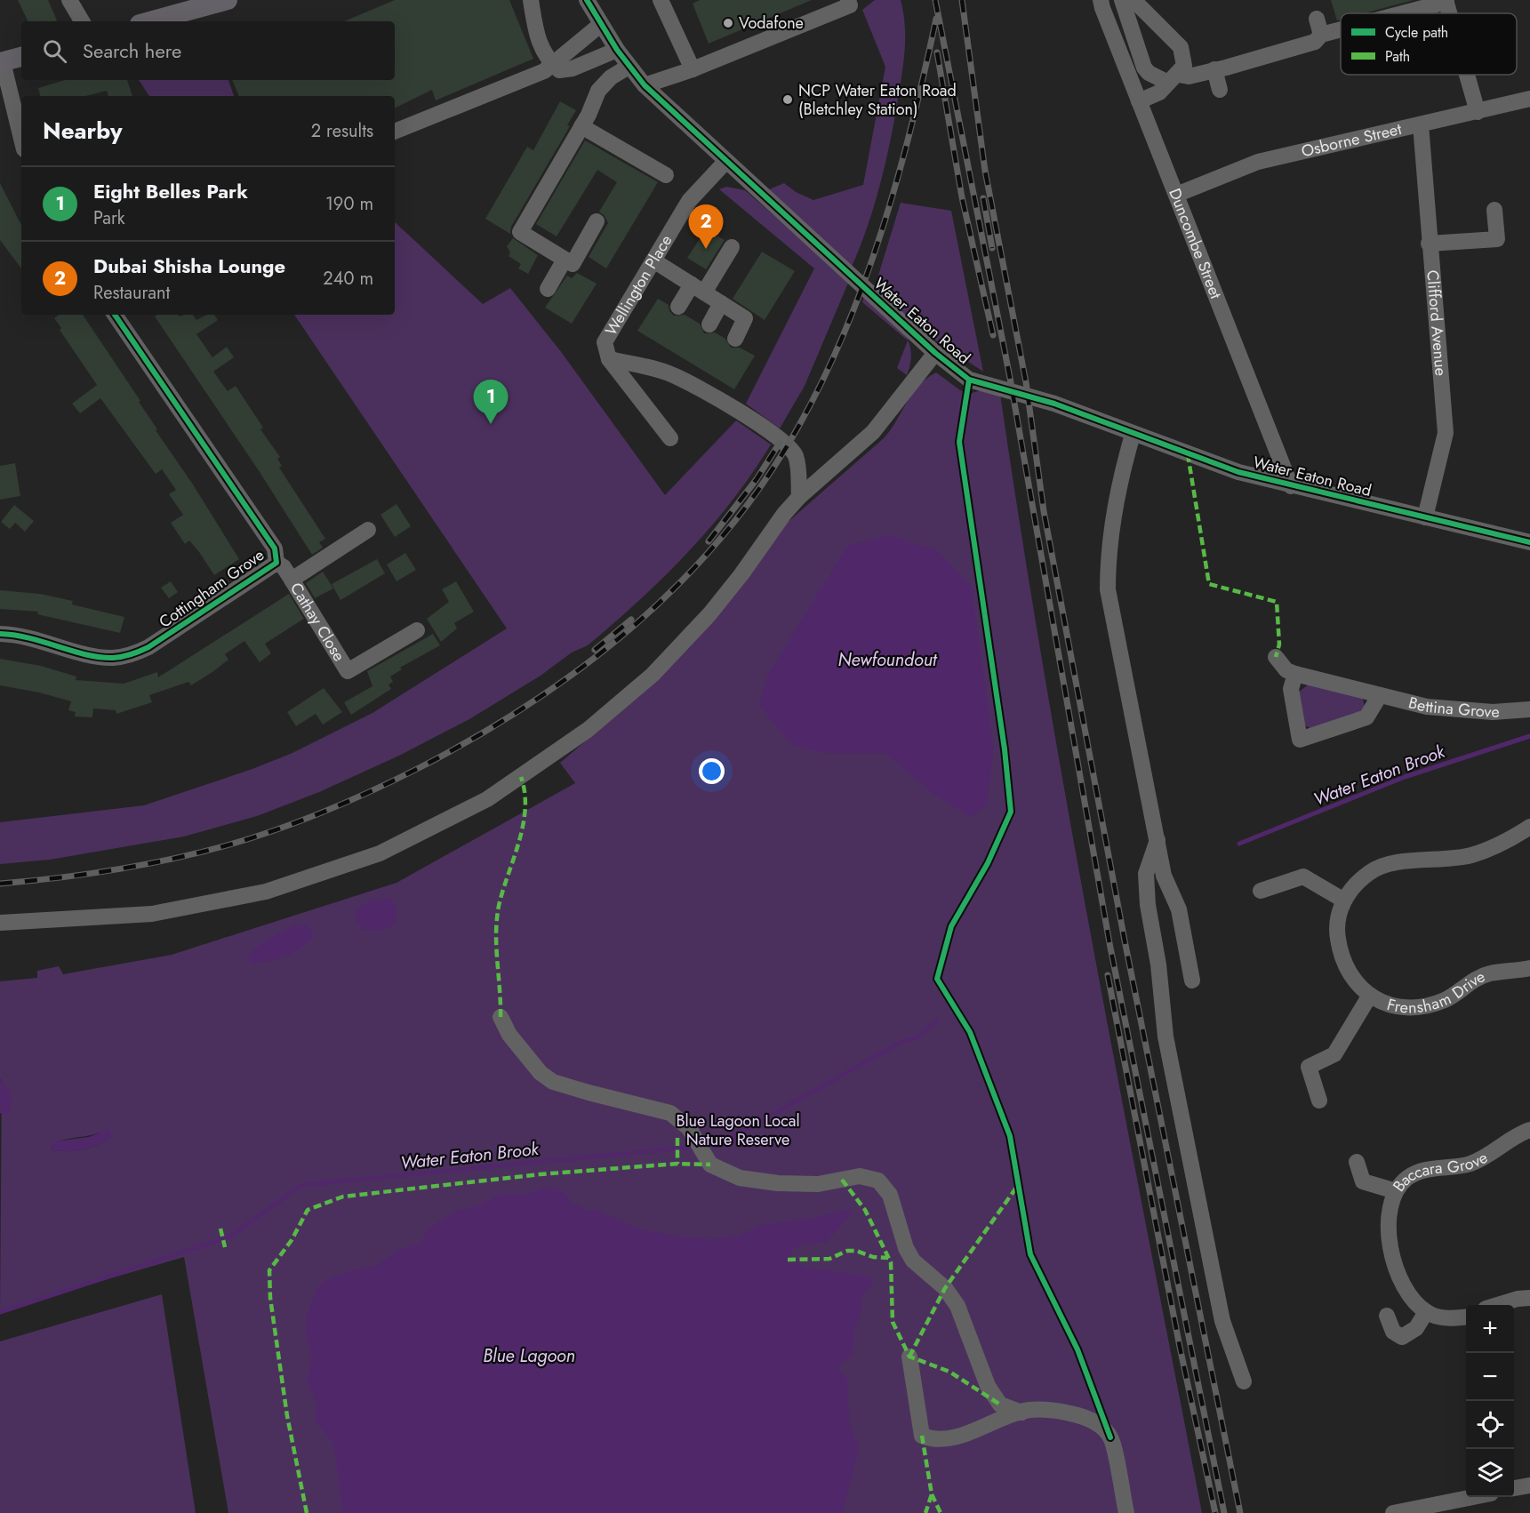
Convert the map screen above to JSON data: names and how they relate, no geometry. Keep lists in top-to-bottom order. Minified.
{"streets":{"street":["Osborne Street","Duncombe Street","Wellington Place","Water Eaton Road","Clifford Avenue","Cottingham Grove","Cathay Close","Bettina Grove","Frensham Drive","Baccara Grove"]},"crossings":[["Osborne Street","Duncombe Street"],["Osborne Street","Clifford Avenue"],["Duncombe Street","Water Eaton Road"],["Wellington Place","Water Eaton Road"],["Water Eaton Road","Clifford Avenue"],["Cottingham Grove","Cathay Close"]],"water":["Newfoundout","Water Eaton Brook","Blue Lagoon"],"parks":["Blue Lagoon Local Nature Reserve"],"places":["Vodafone","NCP Water Eaton Road (Bletchley Station)"],"legend":["Cycle path","Path"],"page":{"search":"Search here","heading":["Nearby","2 results"],"list":[{"mark":"1","name":"Eight Belles Park","note":"Park","value":"190 m"},{"mark":"2","name":"Dubai Shisha Lounge","note":"Restaurant","value":"240 m"}],"pins":["2","1"],"map_buttons":["+","−"]}}
